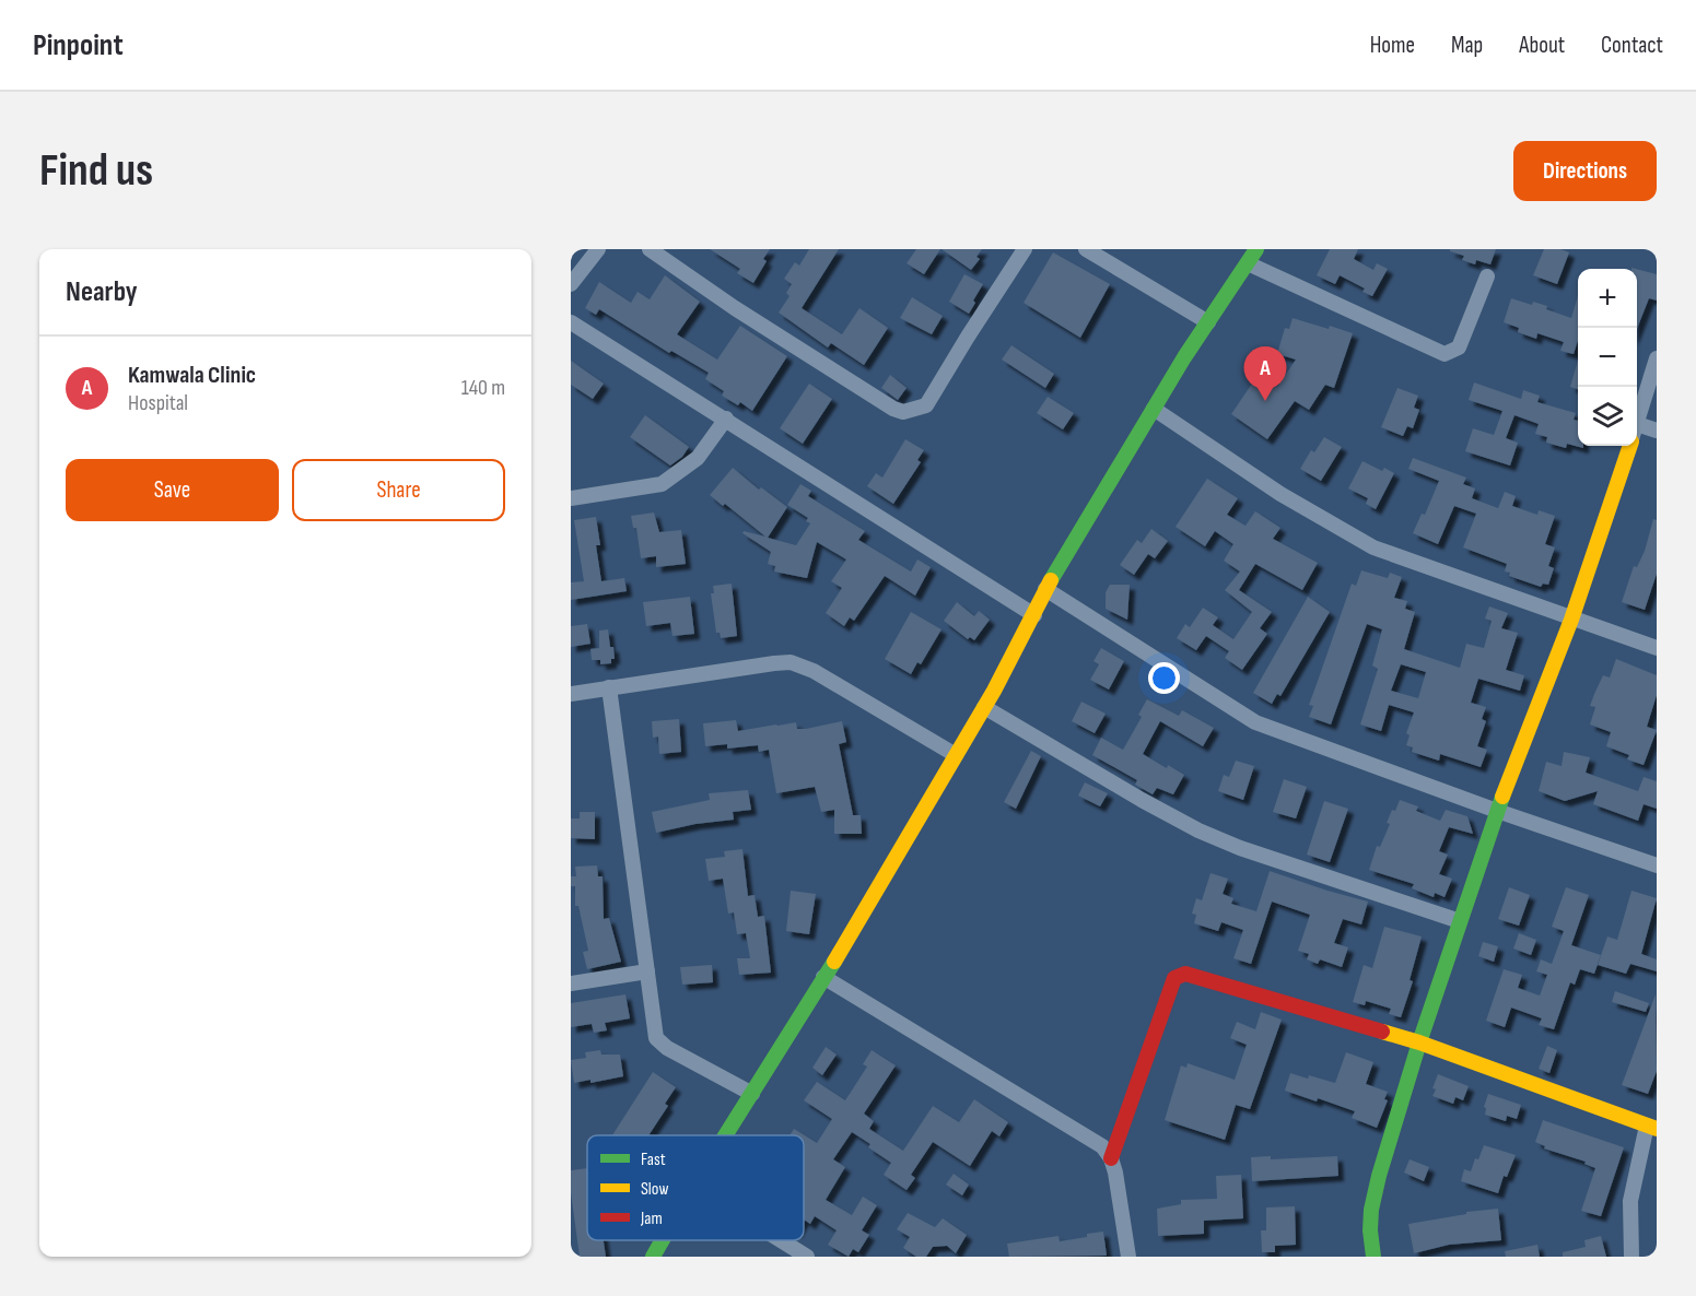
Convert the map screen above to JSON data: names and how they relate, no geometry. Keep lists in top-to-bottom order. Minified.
{"legend":["Fast","Slow","Jam"],"page":{"header":"Pinpoint","nav":["Home","Map","About","Contact"],"buttons":["Directions",["Save","Share"]],"title":"Find us","heading":"Nearby","map_buttons":["+","−"],"list":[{"mark":"A","name":"Kamwala Clinic","note":"Hospital","value":"140 m"}],"pins":"A"}}
